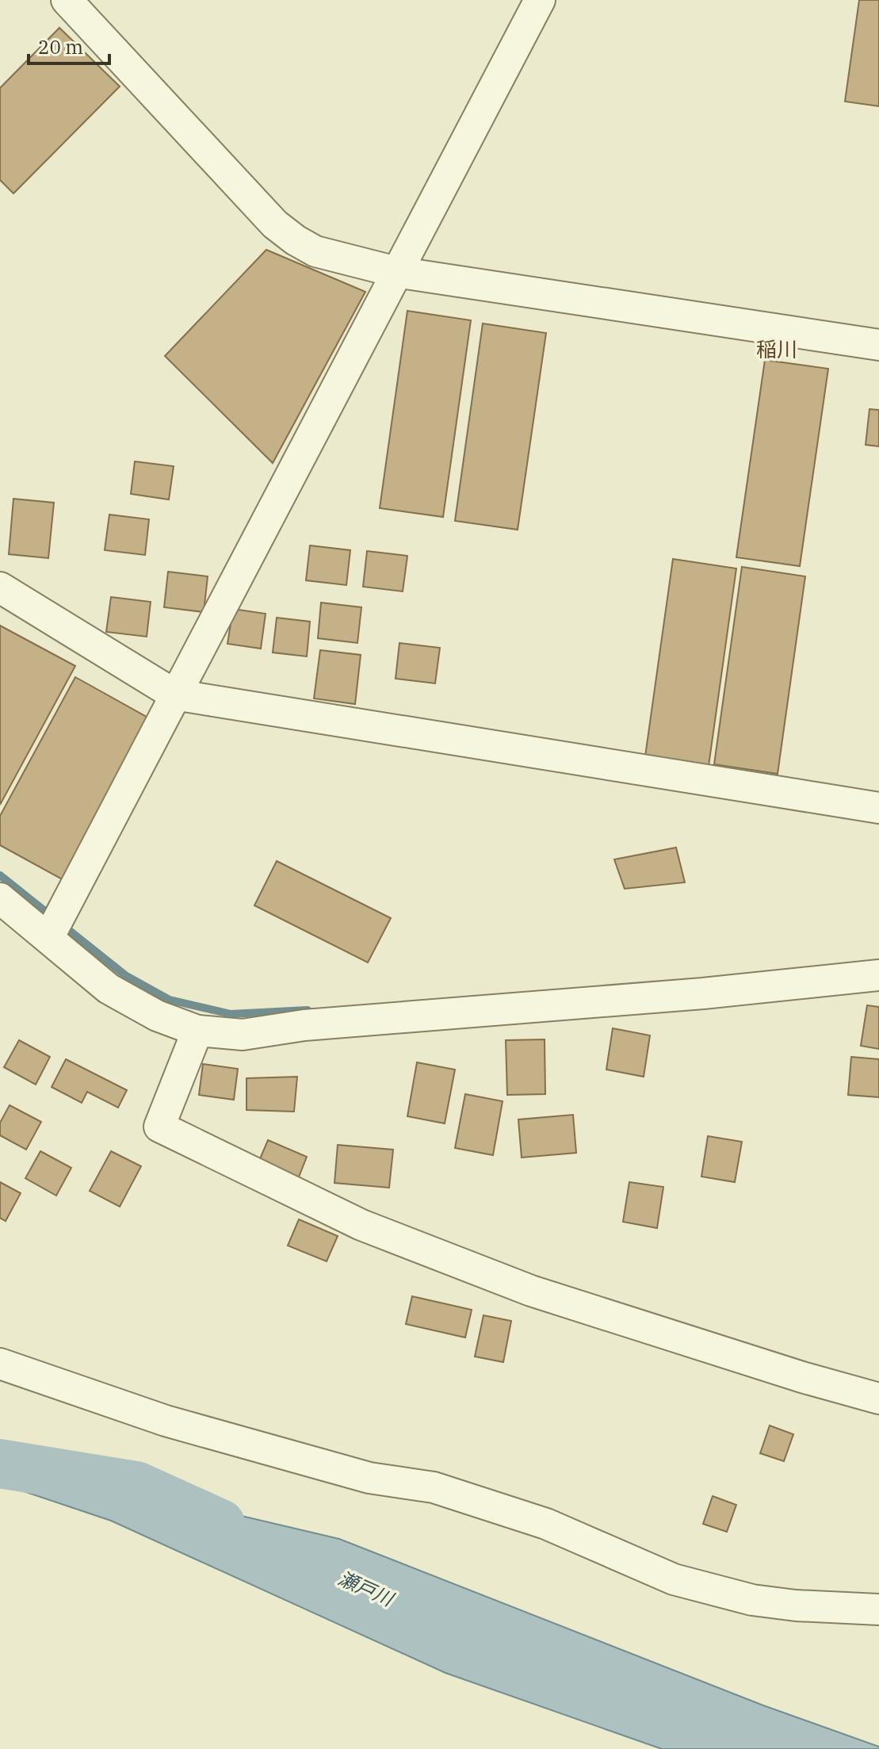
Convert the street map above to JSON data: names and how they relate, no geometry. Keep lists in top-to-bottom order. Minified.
{"districts":["稲川"],"water":["瀬戸川"],"scale_bar":"20 m"}
